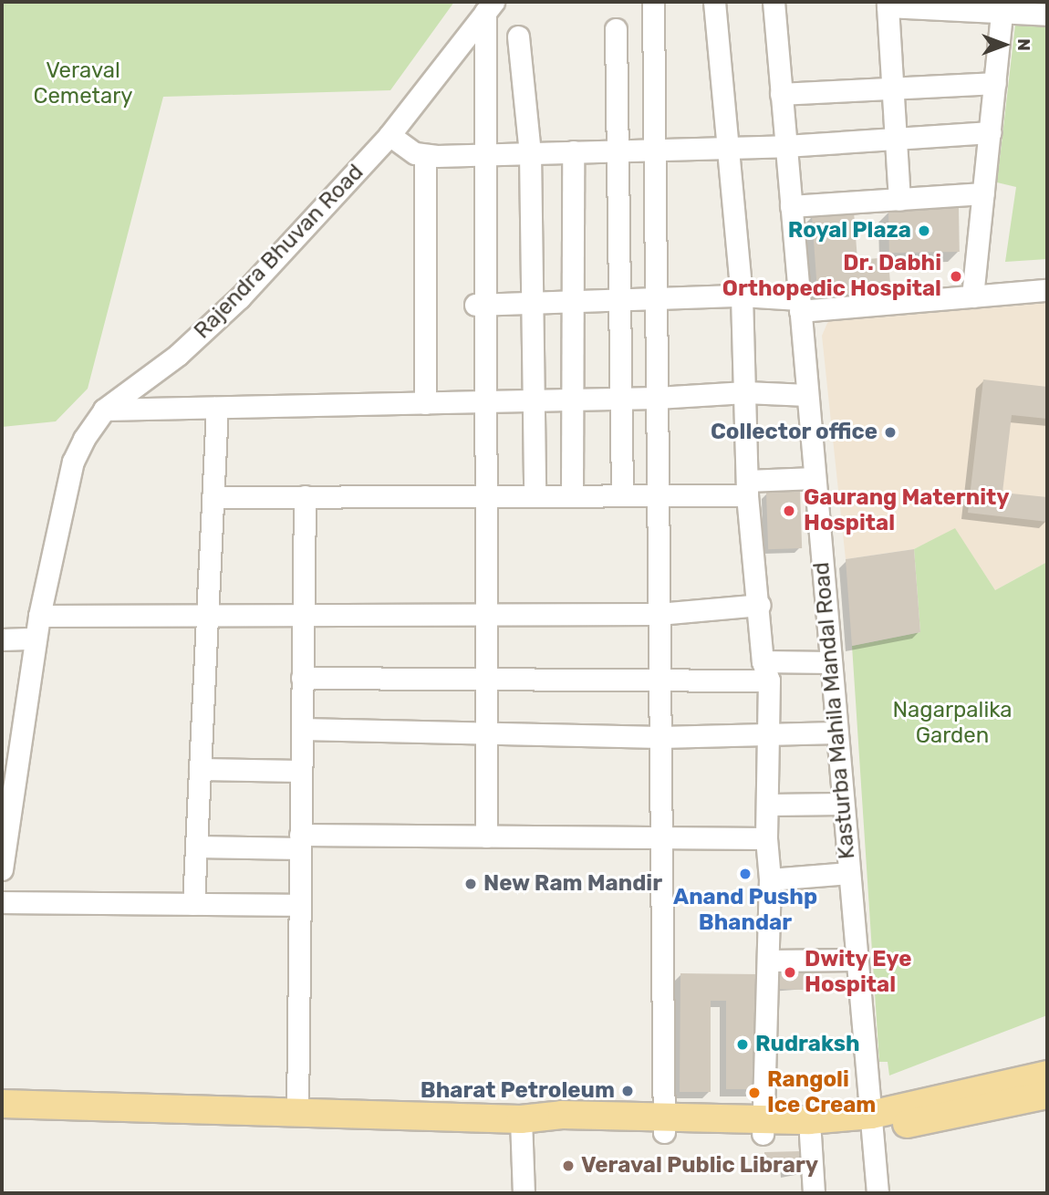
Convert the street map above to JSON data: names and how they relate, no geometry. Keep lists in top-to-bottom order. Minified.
{"streets":{"street":["Rajendra Bhuvan Road","Kasturba Mahila Mandal Road"]},"parks":["Veraval Cemetary","Nagarpalika Garden"],"places":["Royal Plaza","Dr. Dabhi Orthopedic Hospital","Collector office","Gaurang Maternity Hospital","Anand Pushp Bhandar","New Ram Mandir","Dwity Eye Hospital","Rudraksh","Bharat Petroleum","Rangoli Ice Cream","Veraval Public Library"],"north":"right"}
